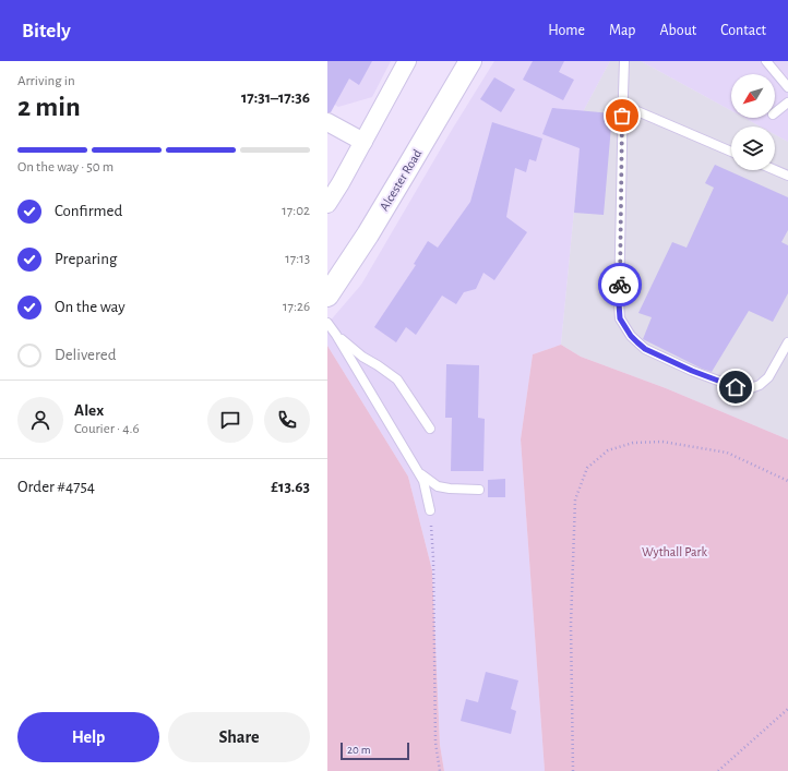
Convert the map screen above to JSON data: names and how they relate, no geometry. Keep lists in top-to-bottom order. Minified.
{"streets":{"street":["Alcester Road"]},"parks":["Wythall Park"],"scale_bar":"20 m","north":"bottom left","page":{"header":"Bitely","nav":["Home","Map","About","Contact"],"heading":["2 min","Arriving in","17:31–17:36"],"panel":["Alex","Courier · 4.6","Order #4754","£13.63"],"bar":"On the way · 50 m","list":[["Confirmed","17:02"],["Preparing","17:13"],["On the way","17:26"],"Delivered"],"buttons":["Help","Share"],"scale":"20 m"}}
